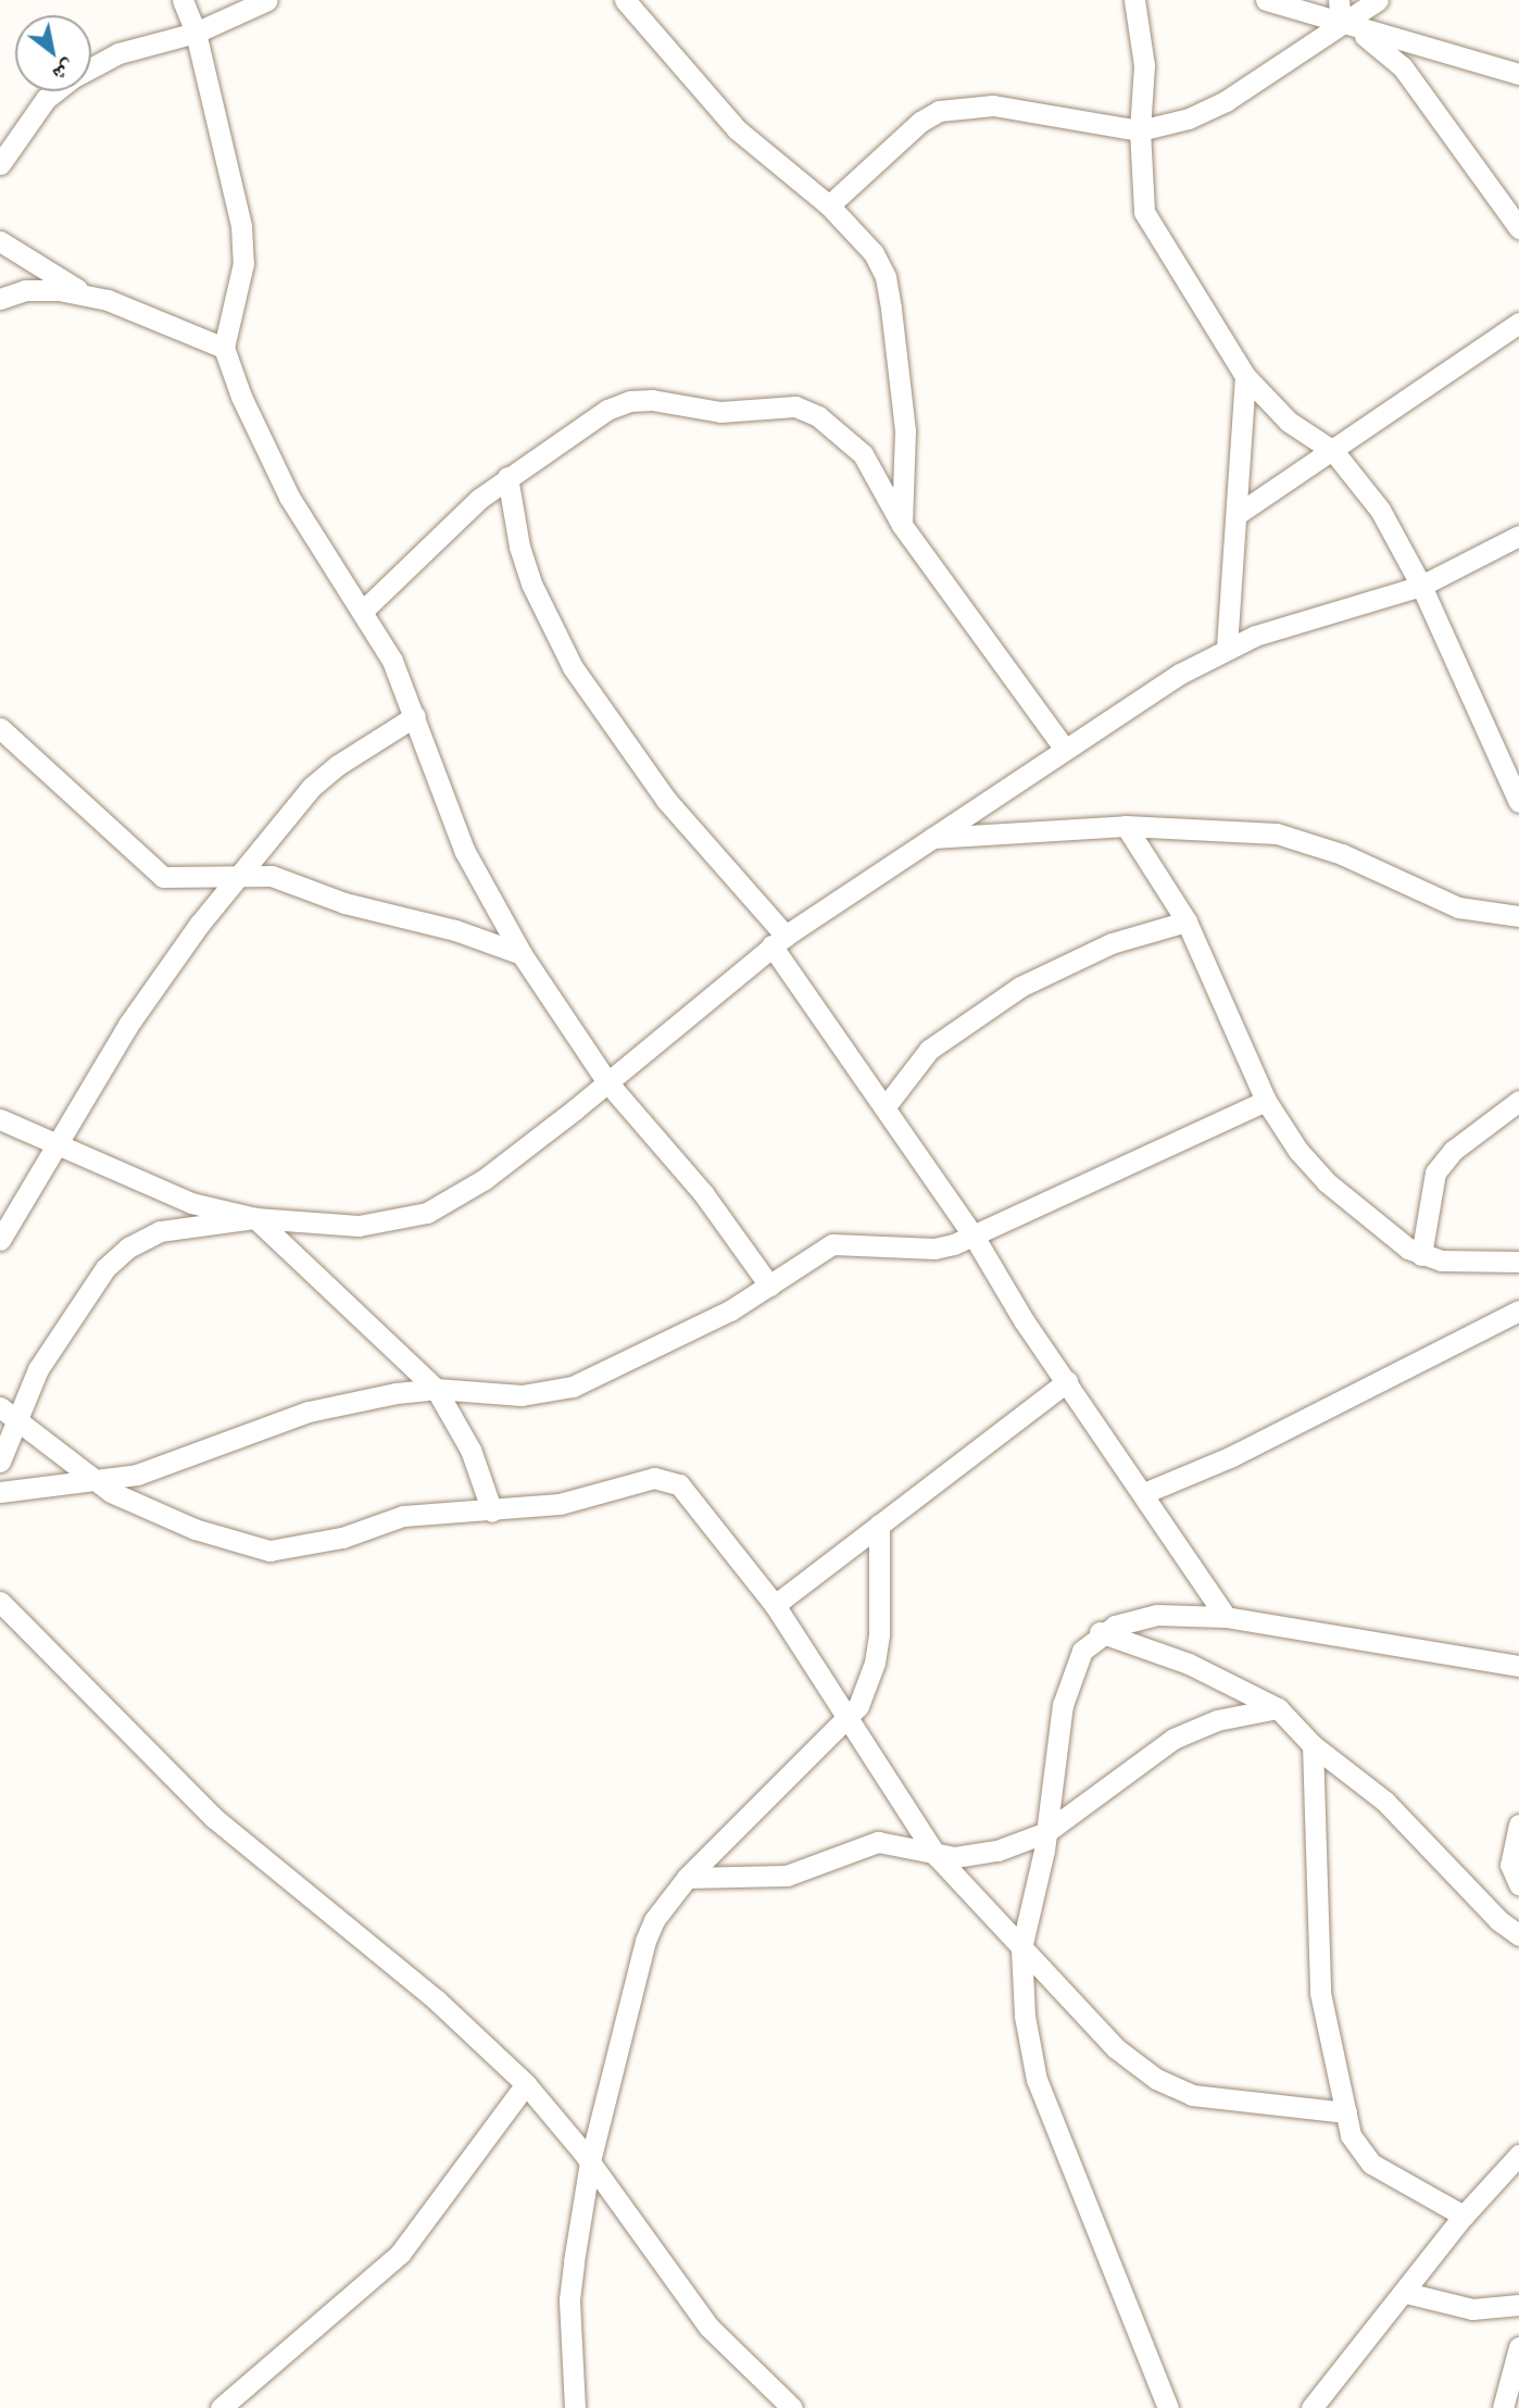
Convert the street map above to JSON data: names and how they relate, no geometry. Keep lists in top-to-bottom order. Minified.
{"north":"bottom right"}
